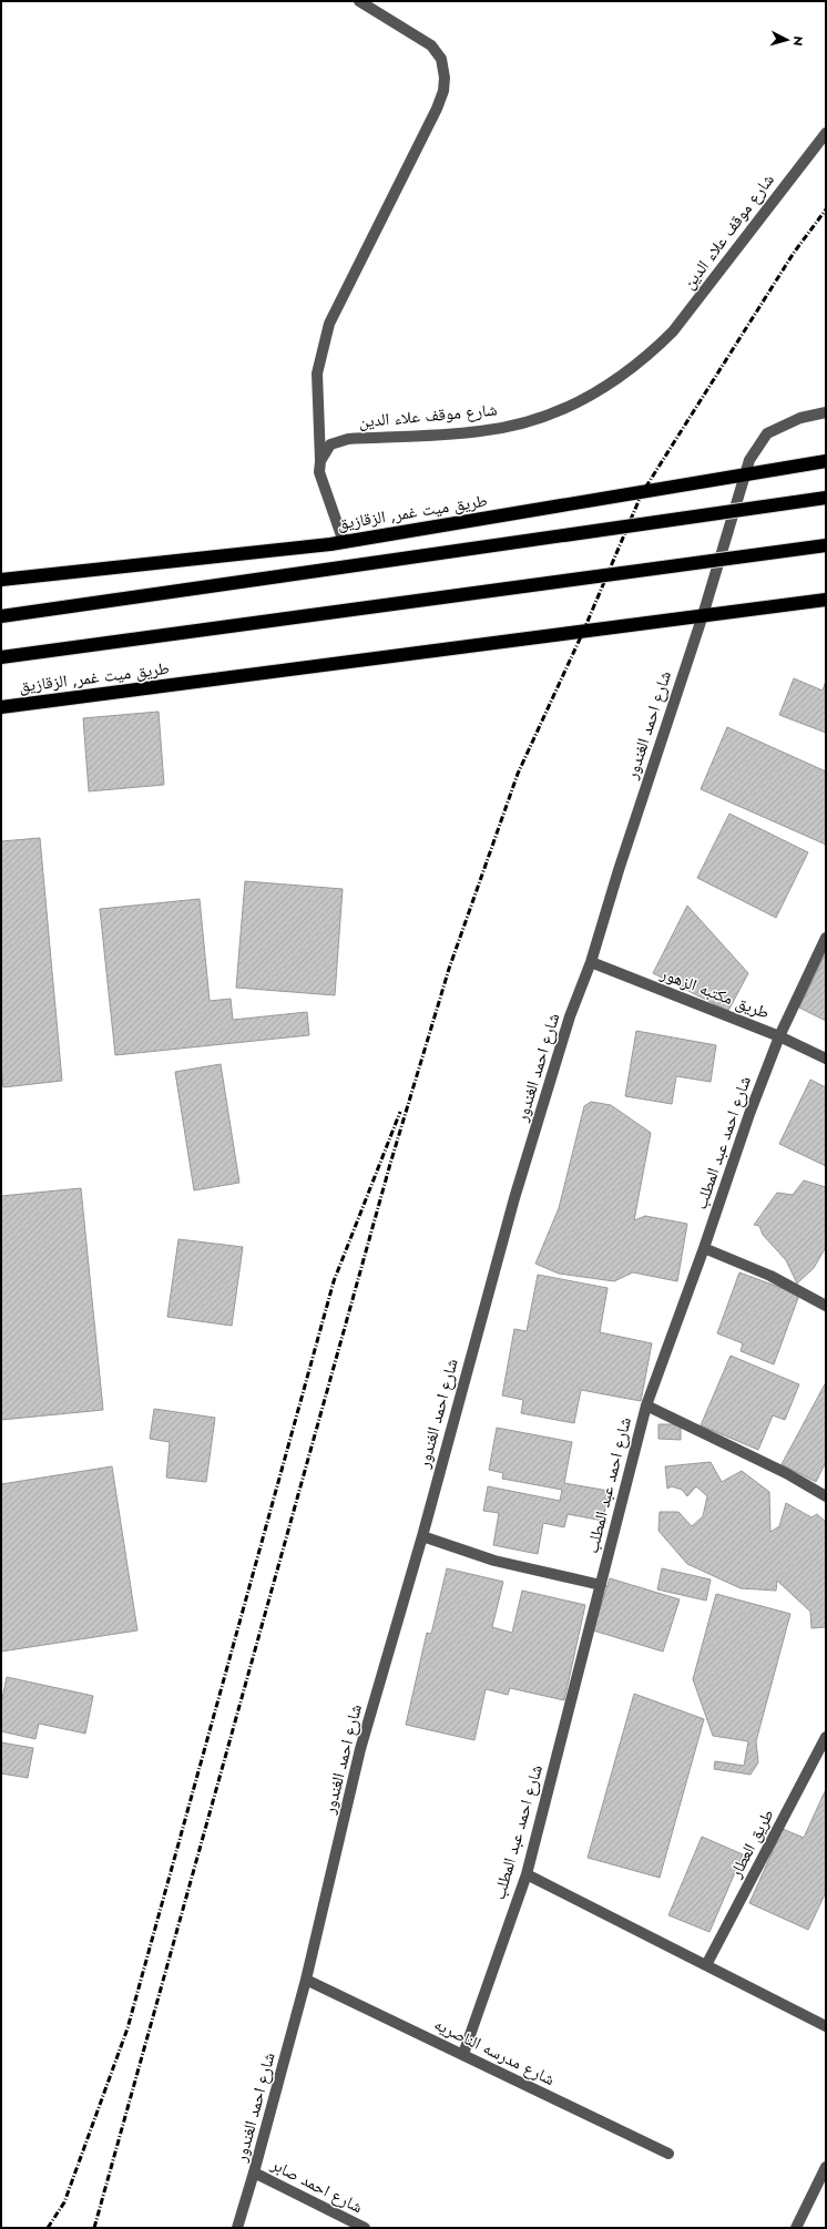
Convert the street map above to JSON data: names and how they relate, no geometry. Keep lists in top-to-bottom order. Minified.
{"streets":{"highway":["طريق ميت غمر, الزقازيق"],"street":["شارع موقف علاء الدين","شارع احمد الغندور","طريق مكتبه الزهور","شارع احمد عبد المطلب","طريق العطار","شارع مدرسه الناصريه","شارع احمد صابر"]},"crossings":[["طريق ميت غمر, الزقازيق","شارع احمد الغندور"],["شارع احمد الغندور","طريق مكتبه الزهور"],["شارع احمد الغندور","شارع مدرسه الناصريه"],["شارع احمد الغندور","شارع احمد صابر"],["طريق مكتبه الزهور","شارع احمد عبد المطلب"],["شارع احمد عبد المطلب","شارع مدرسه الناصريه"]],"north":"right"}
